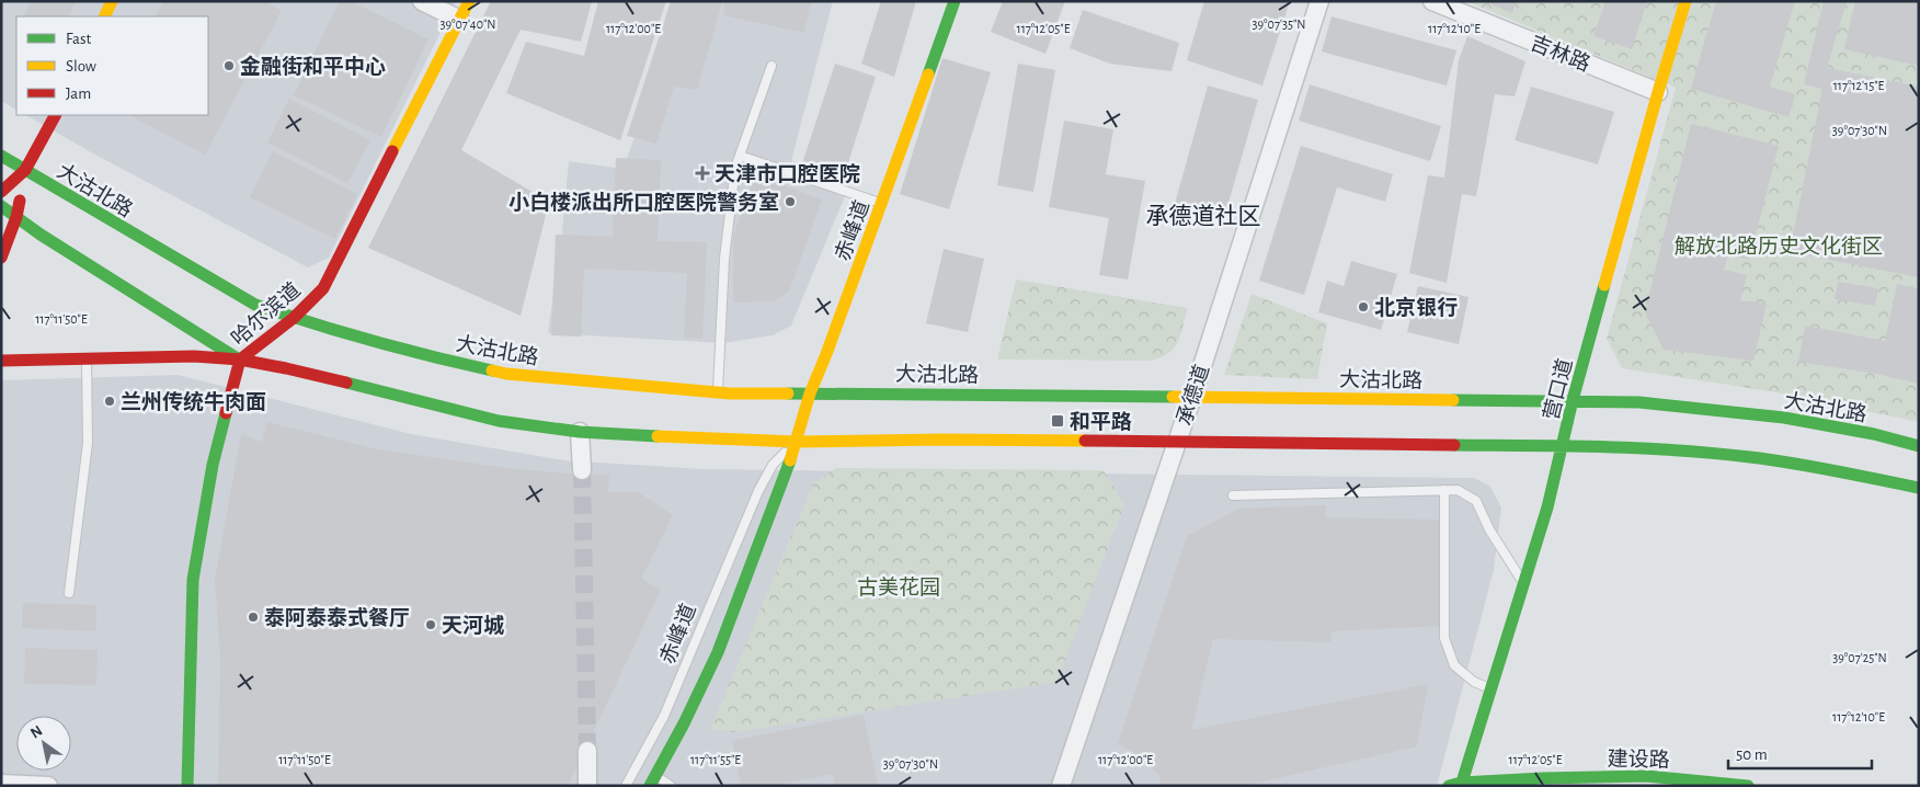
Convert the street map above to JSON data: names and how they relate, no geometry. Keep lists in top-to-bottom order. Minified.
{"streets":{"main road":["大沽北路","赤峰道","哈尔滨道","营口道","建设路"],"street":["吉林路","承德道"]},"crossings":[["吉林路","营口道"],["大沽北路","赤峰道"],["大沽北路","哈尔滨道"],["大沽北路","营口道"],["大沽北路","承德道"],["营口道","建设路"]],"districts":["承德道社区"],"parks":["解放北路历史文化街区","古美花园"],"places":{"other":["金融街和平中心","小白楼派出所口腔医院警务室","北京银行","兰州传统牛肉面","泰阿泰泰式餐厅","天河城"],"health":["天津市口腔医院"],"transit":["和平路"]},"legend":["Fast","Slow","Jam"],"scale_bar":"50 m","north":"top left","coordinates":["39°07'40\"N","39°07'35\"N","117°12'00\"E","117°12'05\"E","117°12'10\"E","117°12'15\"E","39°07'30\"N","117°11'50\"E","39°07'25\"N","117°11'55\"E"]}
